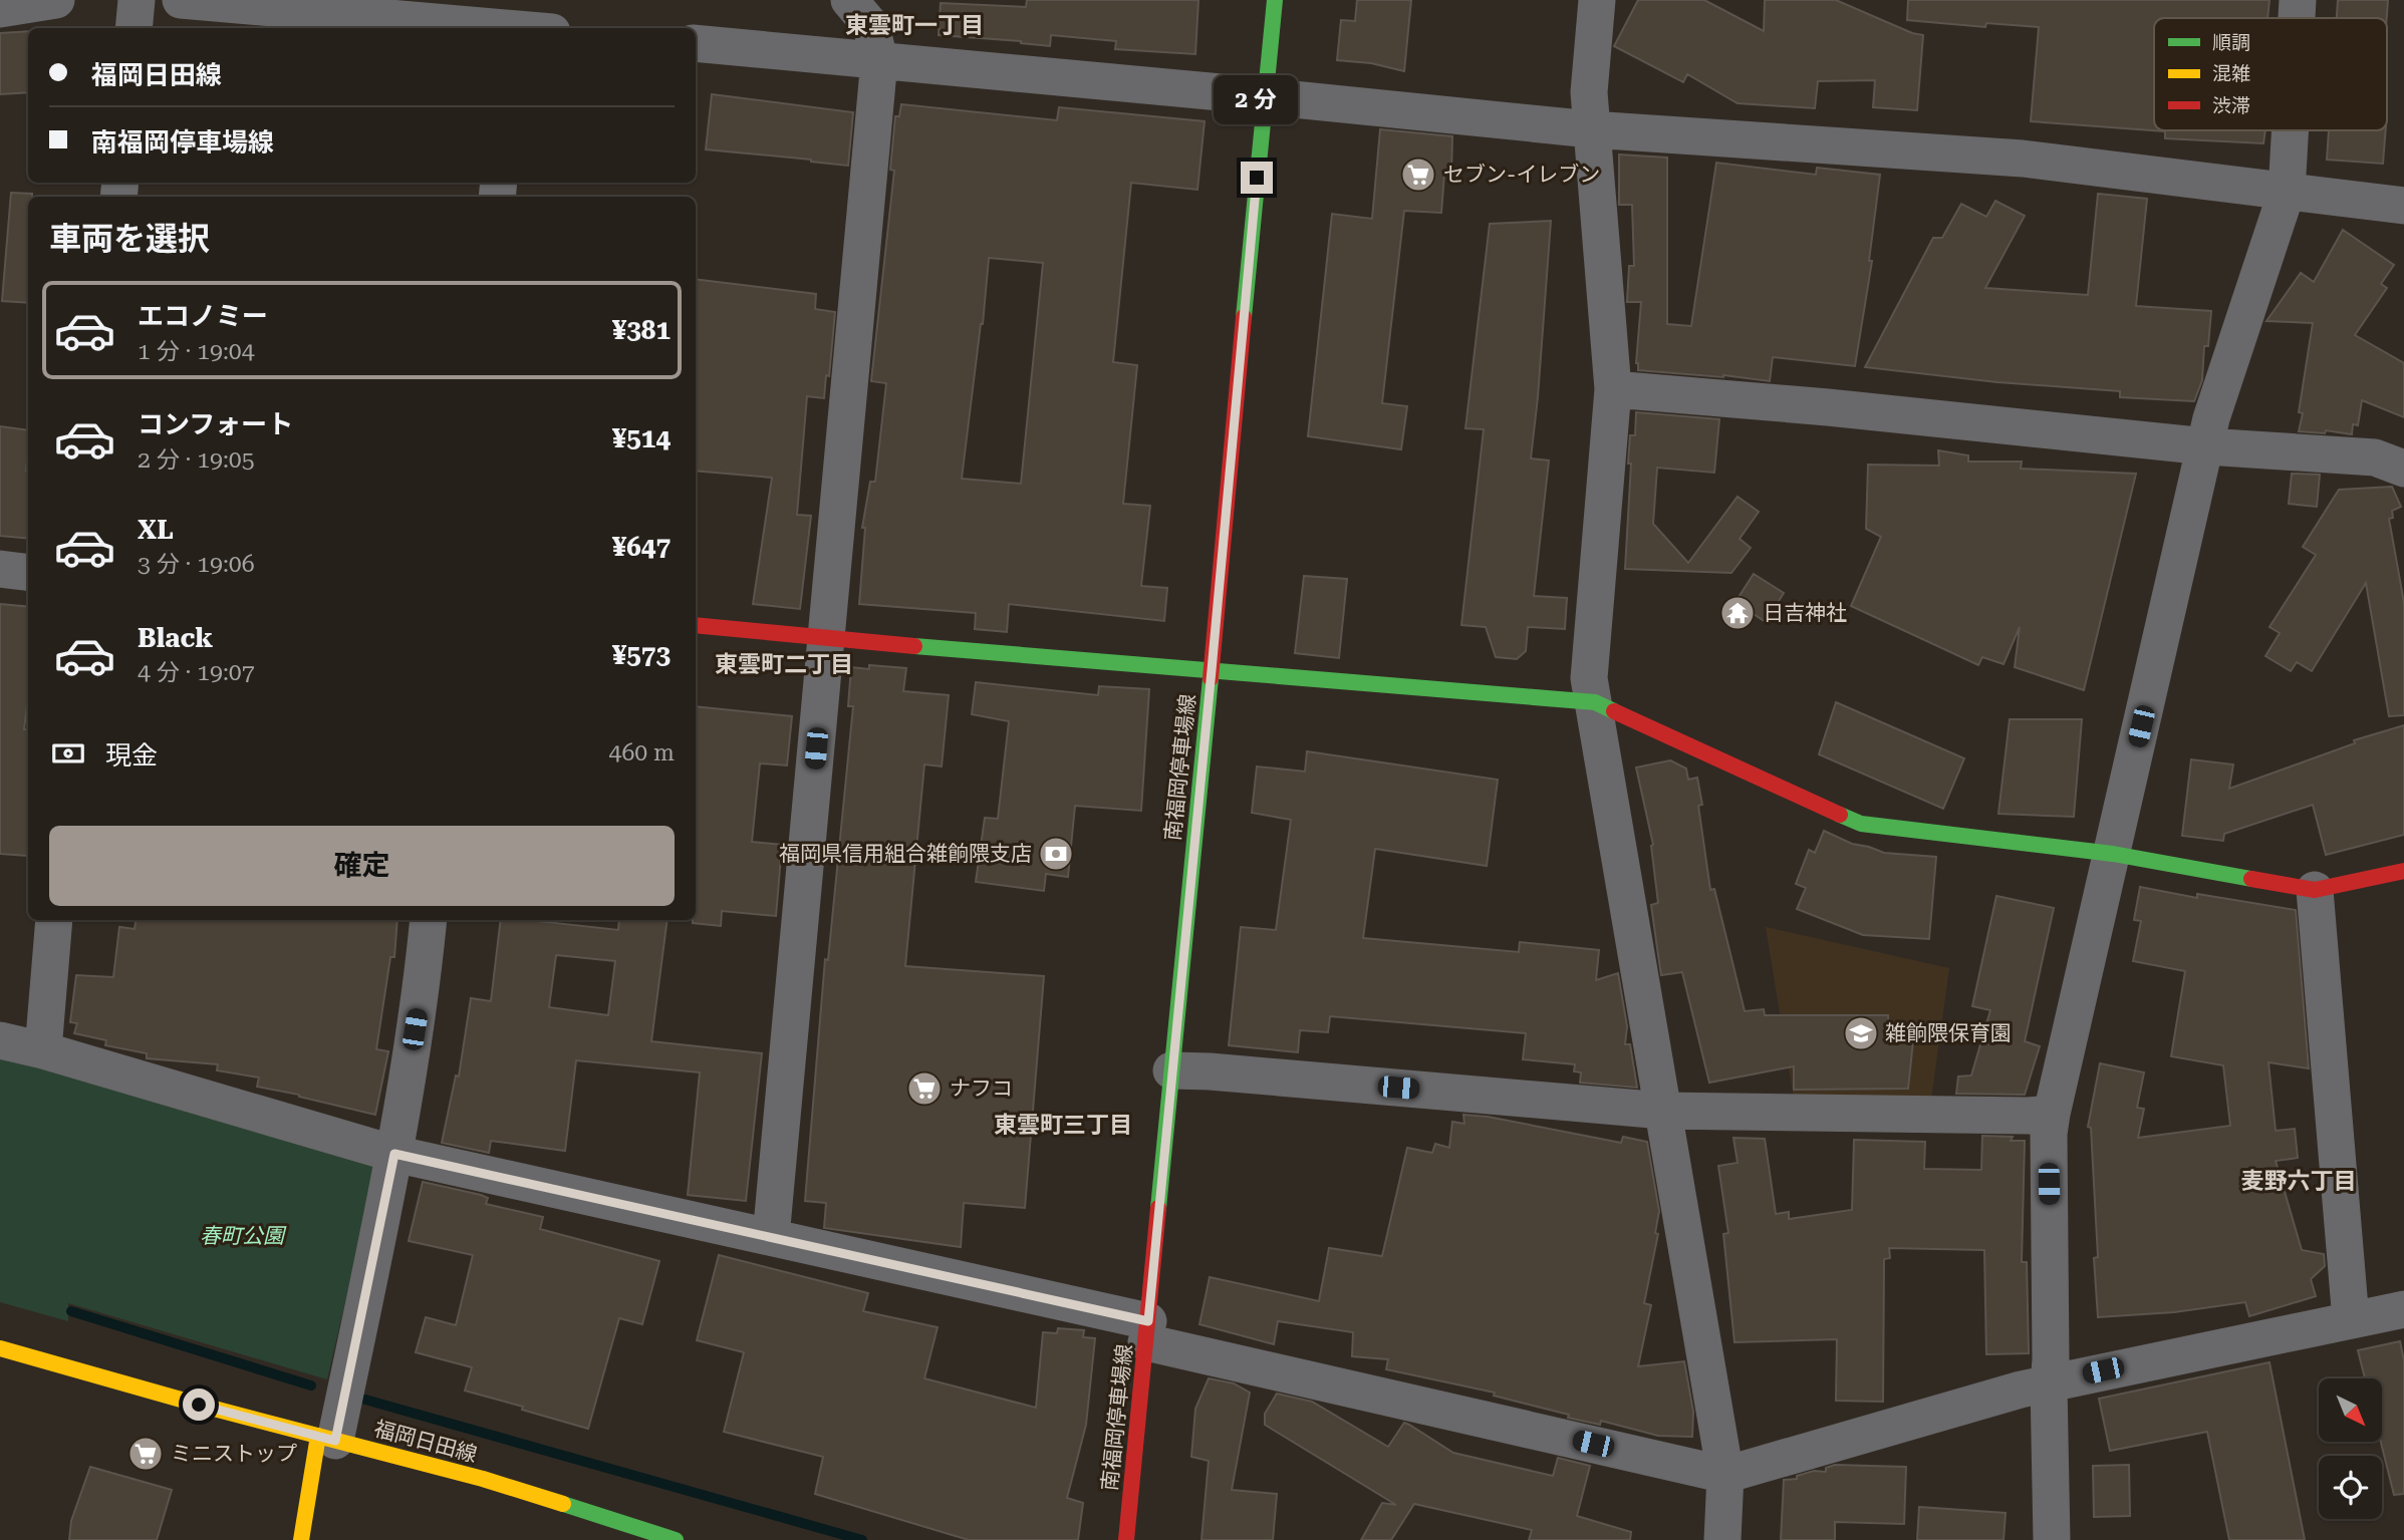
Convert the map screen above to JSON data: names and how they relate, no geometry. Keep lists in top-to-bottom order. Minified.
{"streets":{"main road":["南福岡停車場線","福岡日田線"]},"districts":["東雲町一丁目","東雲町二丁目","東雲町三丁目","麦野六丁目"],"parks":["春町公園"],"places":{"supermarket":["セブン-イレブン","ナフコ","ミニストップ"],"temple":["日吉神社"],"bank":["福岡県信用組合雑餉隈支店"],"school or university":["雑餉隈保育園"]},"legend":["順調","混雑","渋滞"],"north":"bottom right","page":{"banner":["福岡日田線","南福岡停車場線"],"bubble":"2 分","heading":"車両を選択","list":[{"name":"エコノミー","note":"1 分 · 19:04","value":"¥381"},{"name":"コンフォート","note":"2 分 · 19:05","value":"¥514"},{"name":"XL","note":"3 分 · 19:06","value":"¥647"},{"name":"Black","note":"4 分 · 19:07","value":"¥573"}],"pay":["現金","460 m"],"buttons":"確定"}}
